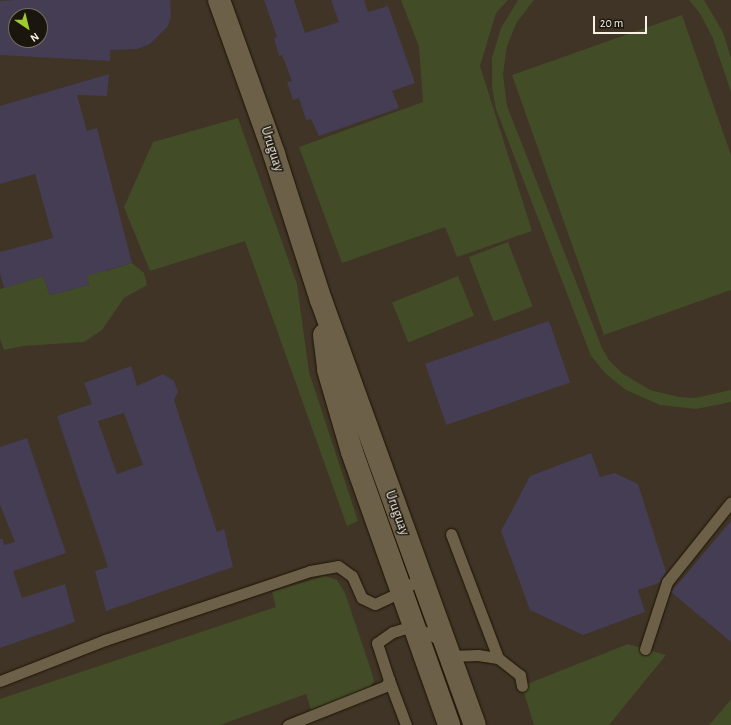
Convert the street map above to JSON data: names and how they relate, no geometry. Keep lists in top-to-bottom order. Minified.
{"streets":{"main road":["Uruguay"]},"scale_bar":"20 m","north":"bottom right"}
